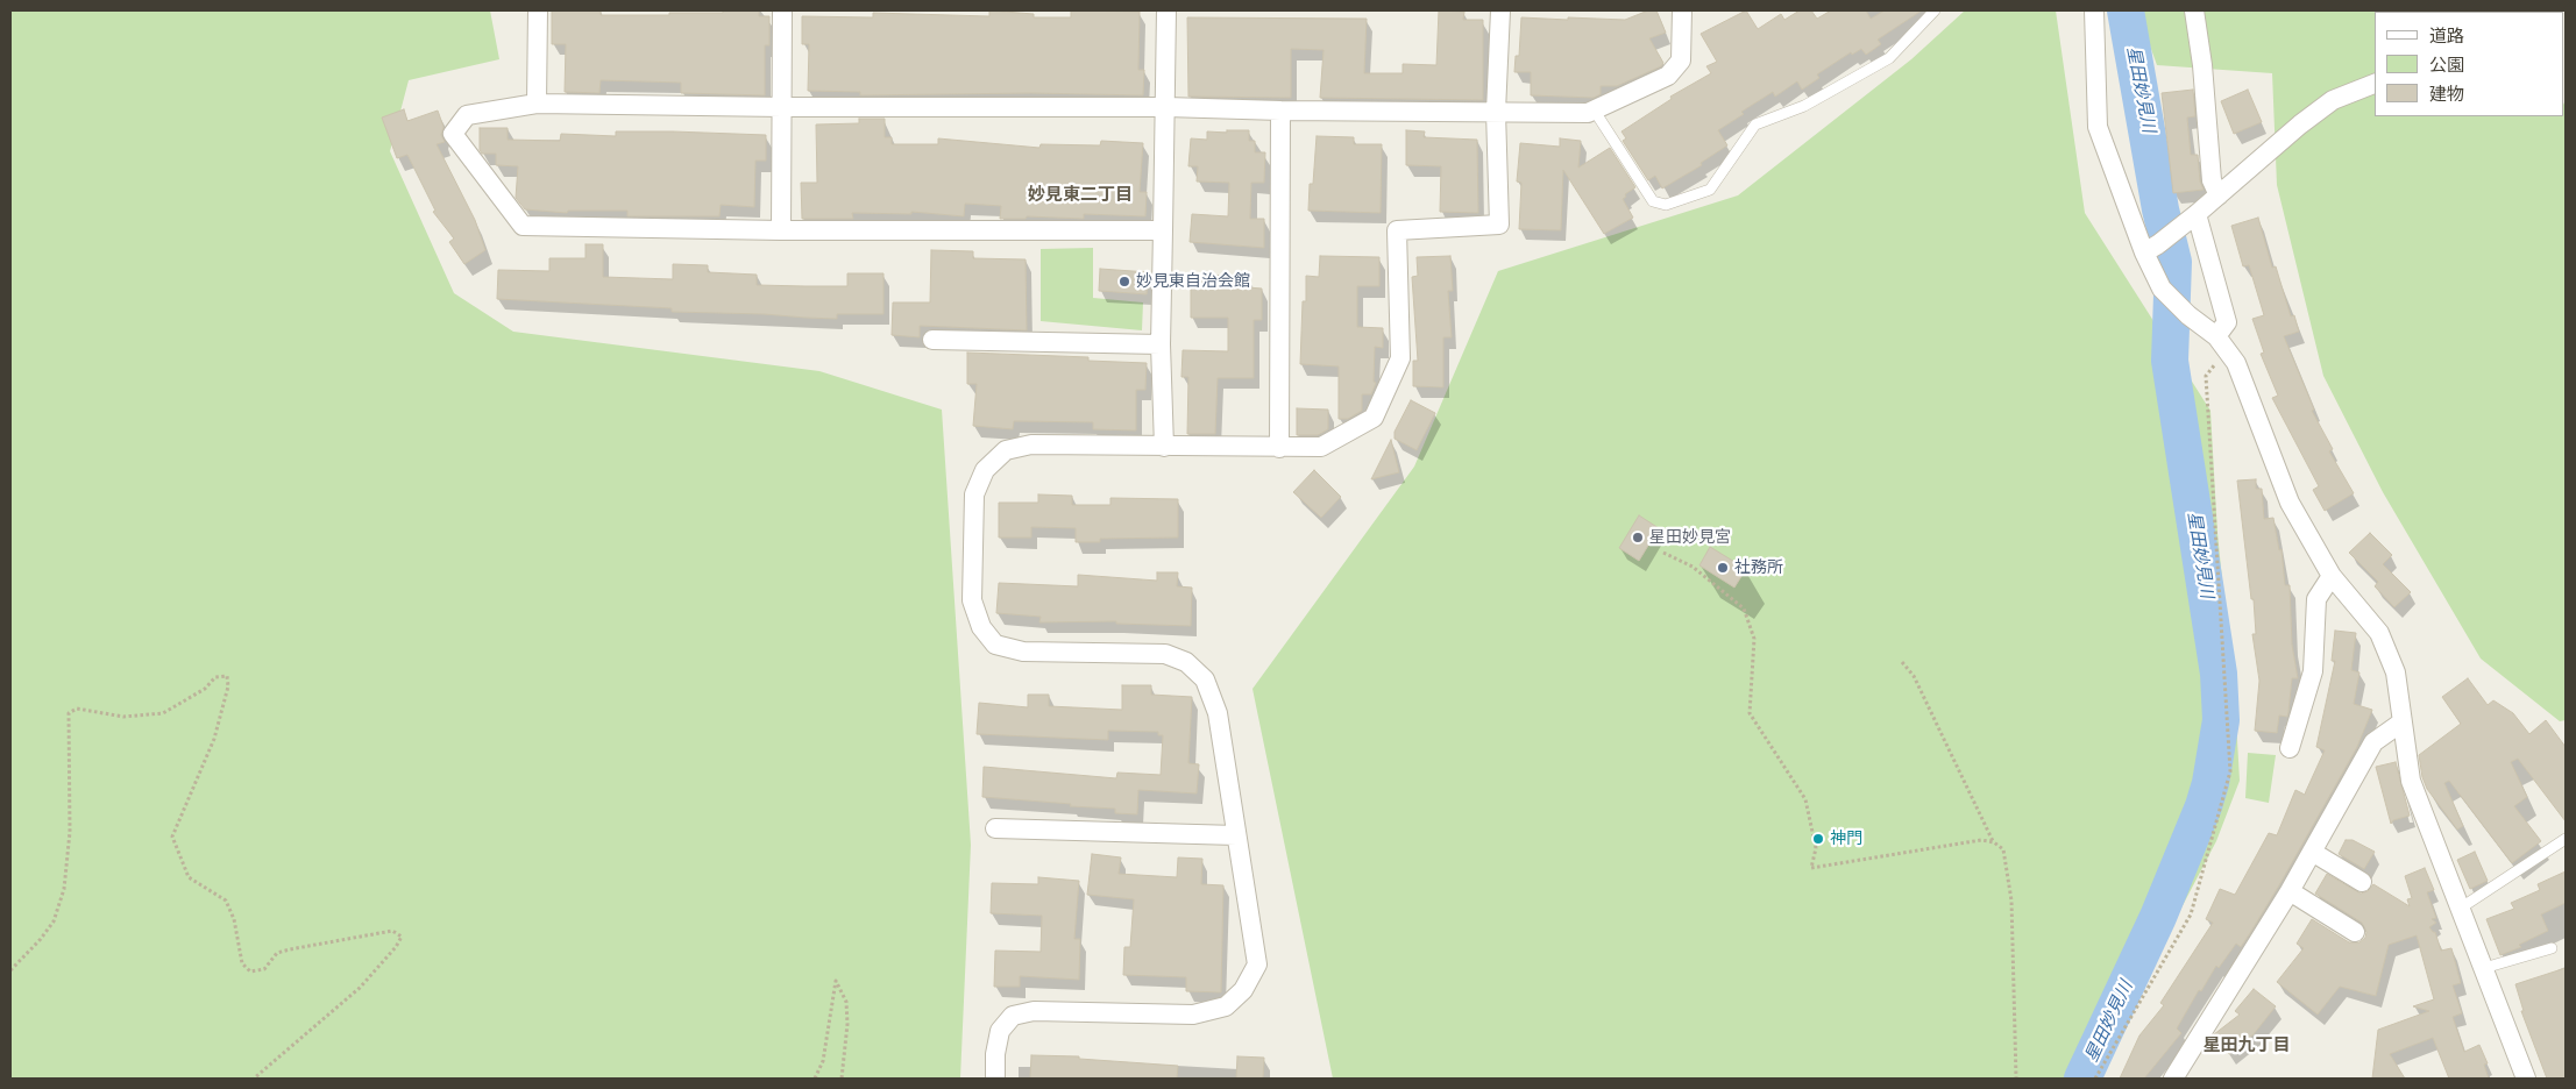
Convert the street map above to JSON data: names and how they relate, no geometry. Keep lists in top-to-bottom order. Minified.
{"districts":["妙見東二丁目","星田九丁目"],"water":["星田妙見川"],"places":["妙見東自治会館","星田妙見宮","社務所","神門"],"legend":["道路","公園","建物"]}
